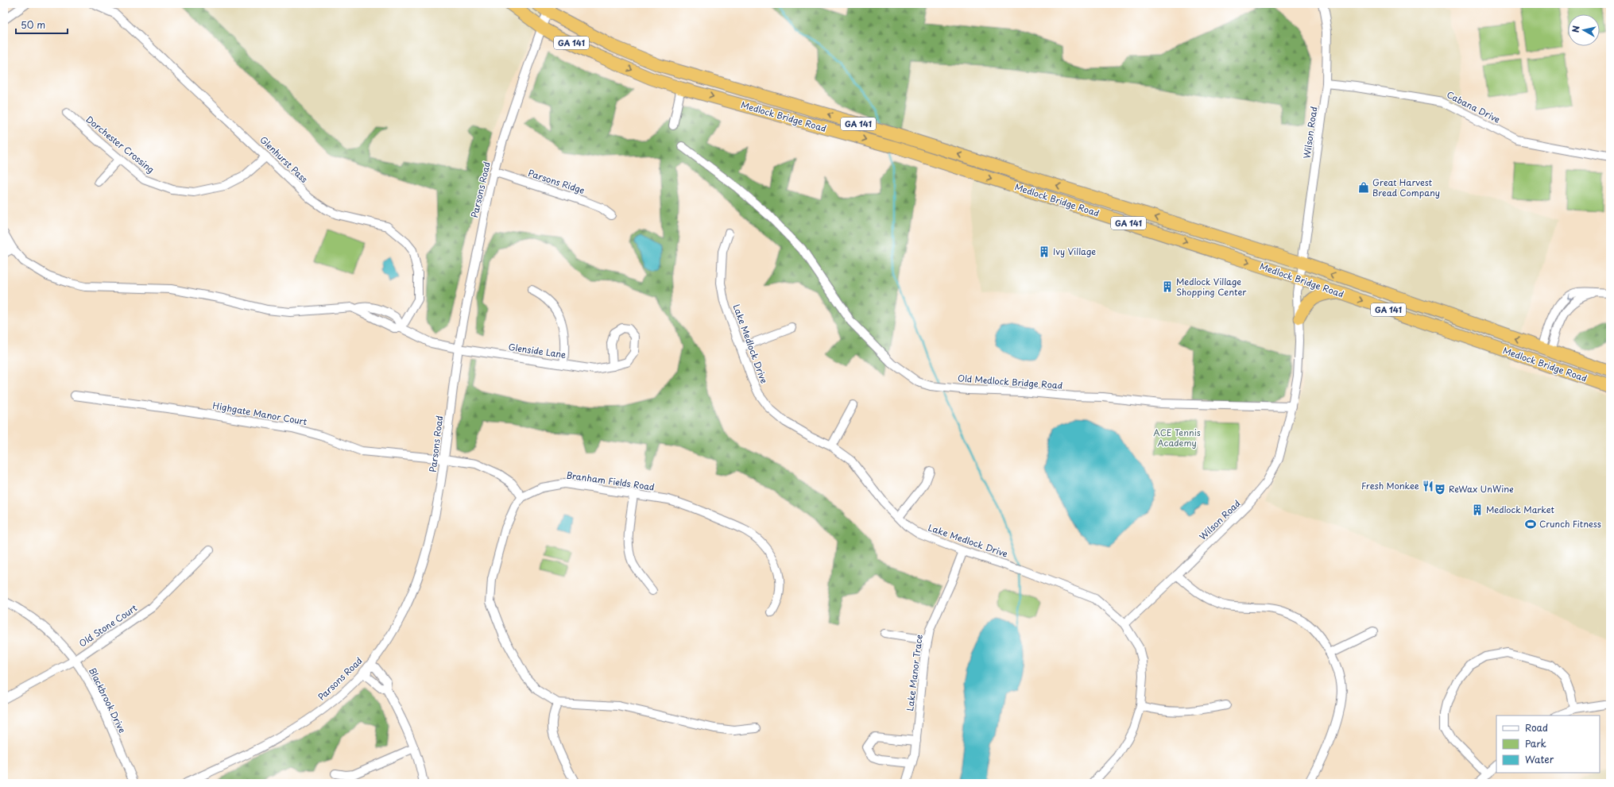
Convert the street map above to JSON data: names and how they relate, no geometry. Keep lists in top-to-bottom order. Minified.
{"streets":{"highway":["GA 141","Medlock Bridge Road"],"street":["Cabana Drive","Wilson Road","Dorchester Crossing","Glenhurst Pass","Parsons Ridge","Parsons Road","Lake Medlock Drive","Glenside Lane","Old Medlock Bridge Road","Highgate Manor Court","Branham Fields Road","Old Stone Court","Lake Manor Trace","Blackbrook Drive"]},"crossings":[["Cabana Drive","Wilson Road"],["Medlock Bridge Road","Wilson Road"],["Medlock Bridge Road","Parsons Road"],["Wilson Road","Lake Medlock Drive"],["Wilson Road","Old Medlock Bridge Road"],["Dorchester Crossing","Glenhurst Pass"],["Parsons Ridge","Parsons Road"],["Parsons Road","Glenside Lane"],["Parsons Road","Highgate Manor Court"],["Lake Medlock Drive","Lake Manor Trace"],["Highgate Manor Court","Branham Fields Road"],["Old Stone Court","Blackbrook Drive"]],"parks":["ACE Tennis Academy"],"places":{"shop":["Great Harvest Bread Company"],"building":["Ivy Village","Medlock Village Shopping Center","Medlock Market"],"restaurant":["Fresh Monkee"],"theatre":["ReWax UnWine"],"sports":["Crunch Fitness"]},"legend":["Road","Park","Water"],"scale_bar":"50 m","north":"left"}
